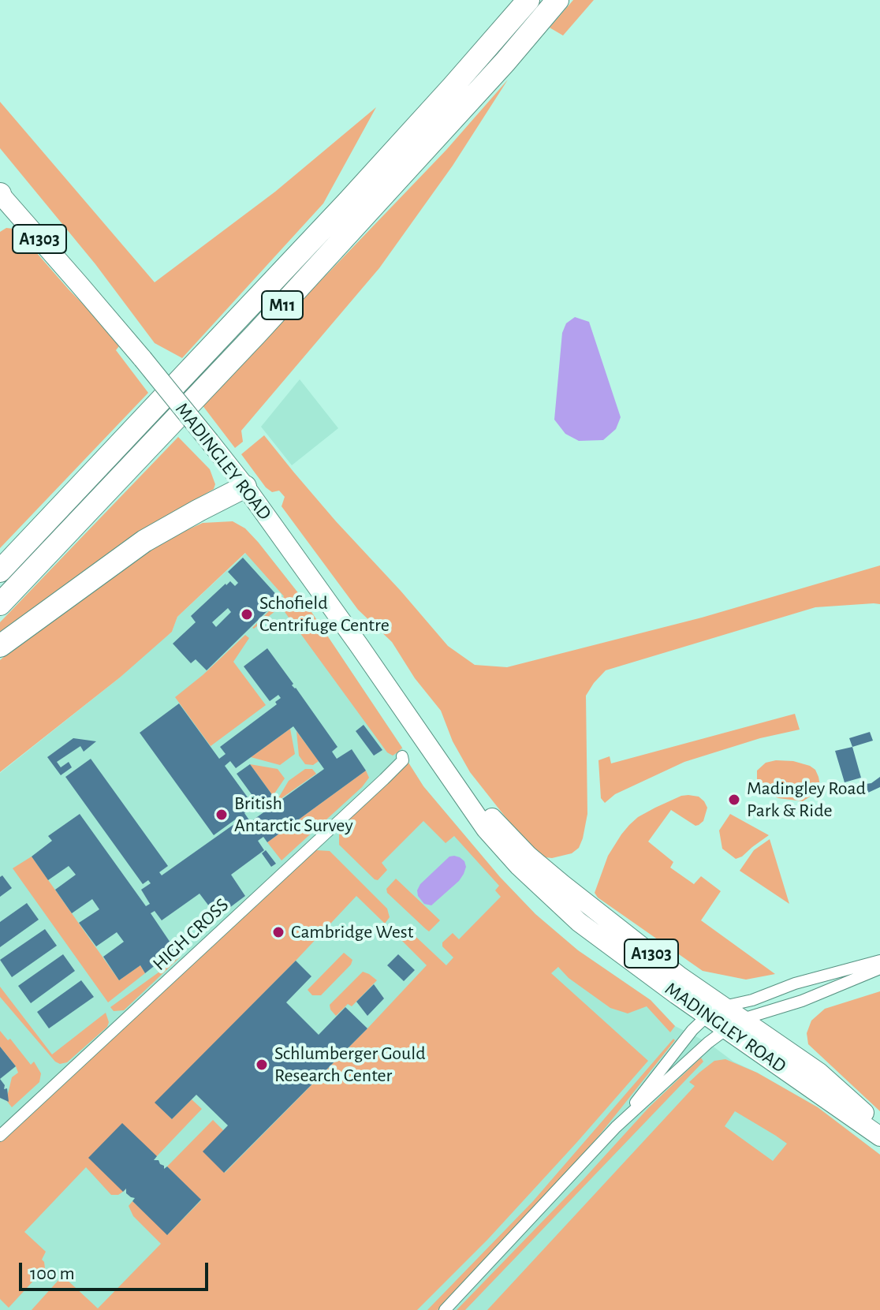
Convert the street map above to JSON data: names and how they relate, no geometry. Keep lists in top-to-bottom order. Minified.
{"streets":{"highway":["M11"],"main road":["A1303","MADINGLEY ROAD"],"street":["HIGH CROSS"]},"places":["Schofield Centrifuge Centre","Madingley Road Park & Ride","British Antarctic Survey","Cambridge West","Schlumberger Gould Research Center"],"scale_bar":"100 m"}
